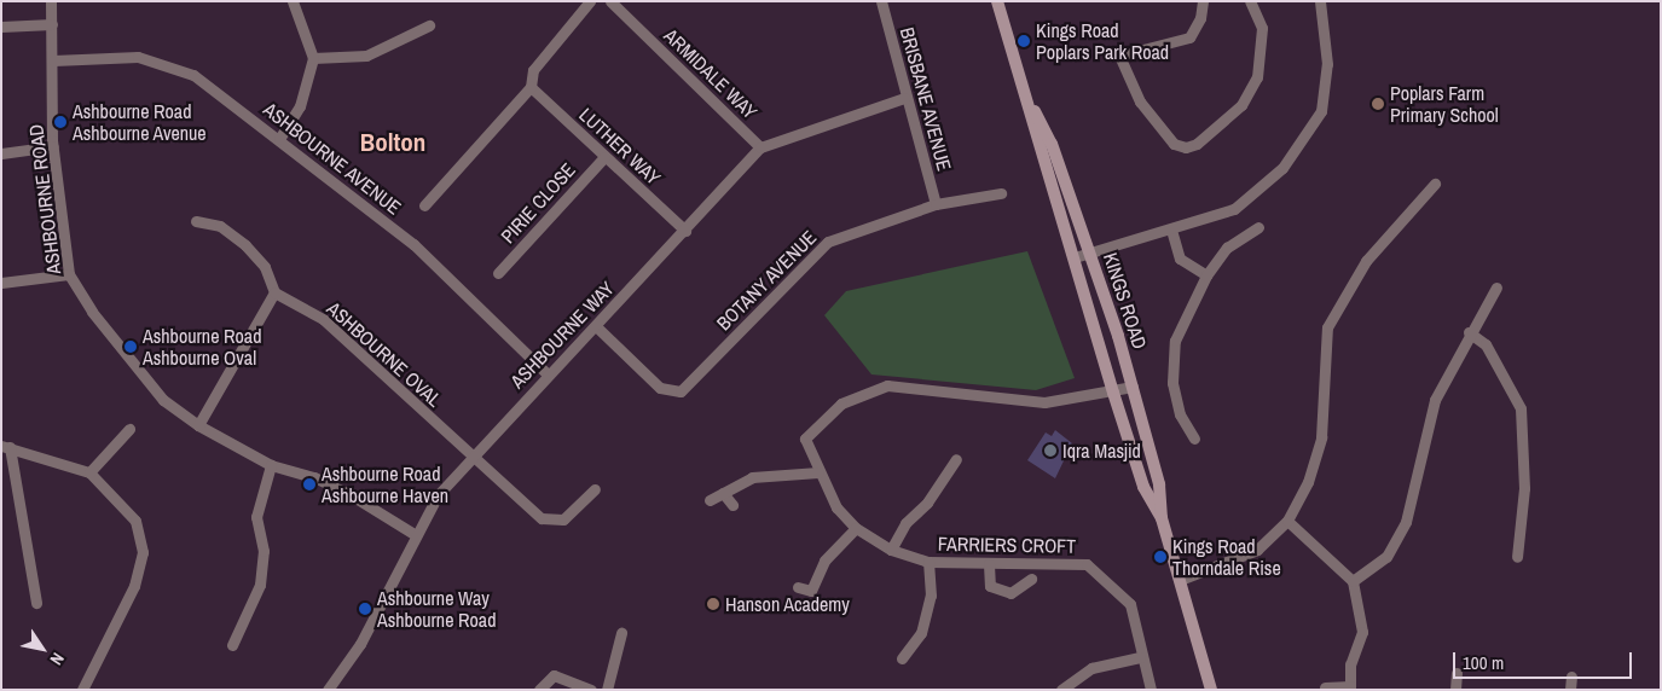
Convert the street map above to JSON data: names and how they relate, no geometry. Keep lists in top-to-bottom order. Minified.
{"streets":{"street":["ARMIDALE WAY","BRISBANE AVENUE","LUTHER WAY","ASHBOURNE AVENUE","ASHBOURNE ROAD","PIRIE CLOSE","BOTANY AVENUE","KINGS ROAD","ASHBOURNE WAY","ASHBOURNE OVAL","FARRIERS CROFT"]},"crossings":[["ARMIDALE WAY","ASHBOURNE WAY"],["BRISBANE AVENUE","BOTANY AVENUE"],["BRISBANE AVENUE","ASHBOURNE WAY"],["LUTHER WAY","PIRIE CLOSE"],["LUTHER WAY","ASHBOURNE WAY"],["ASHBOURNE AVENUE","ASHBOURNE ROAD"],["ASHBOURNE AVENUE","ASHBOURNE WAY"],["ASHBOURNE ROAD","ASHBOURNE WAY"],["BOTANY AVENUE","ASHBOURNE WAY"],["KINGS ROAD","FARRIERS CROFT"],["ASHBOURNE WAY","ASHBOURNE OVAL"]],"districts":["Bolton"],"places":["Kings Road Poplars Park Road","Poplars Farm Primary School","Ashbourne Road Ashbourne Avenue","Ashbourne Road Ashbourne Oval","Iqra Masjid","Ashbourne Road Ashbourne Haven","Kings Road Thorndale Rise","Hanson Academy","Ashbourne Way Ashbourne Road"],"scale_bar":"100 m","north":"bottom right"}
